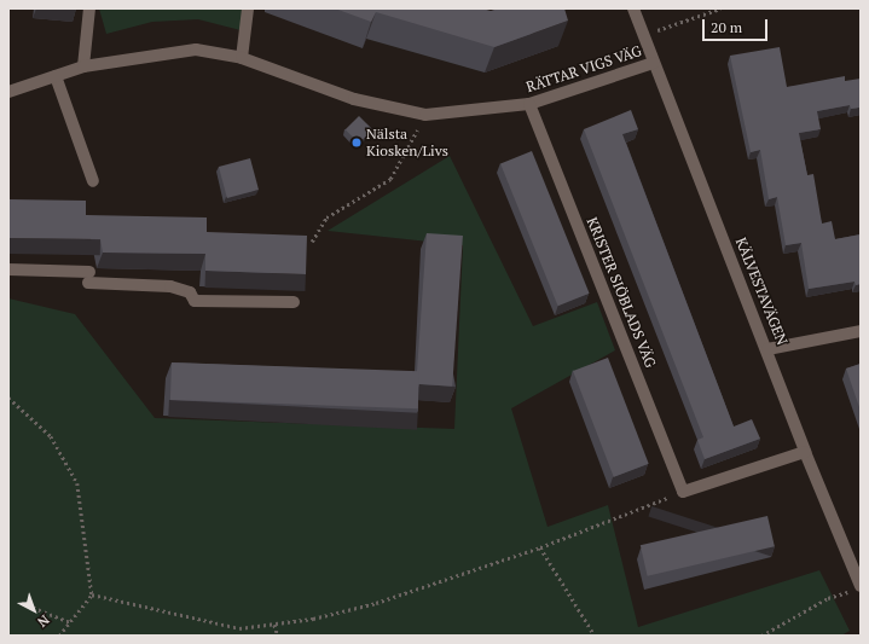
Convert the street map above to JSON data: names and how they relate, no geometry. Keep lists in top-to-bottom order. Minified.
{"streets":{"street":["RÄTTAR VIGS VÄG","KÄLVESTAVÄGEN","KRISTER SIÖBLADS VÄG"]},"crossings":[["RÄTTAR VIGS VÄG","KÄLVESTAVÄGEN"],["RÄTTAR VIGS VÄG","KRISTER SIÖBLADS VÄG"]],"places":["Nälsta Kiosken/Livs"],"scale_bar":"20 m","north":"bottom right"}
